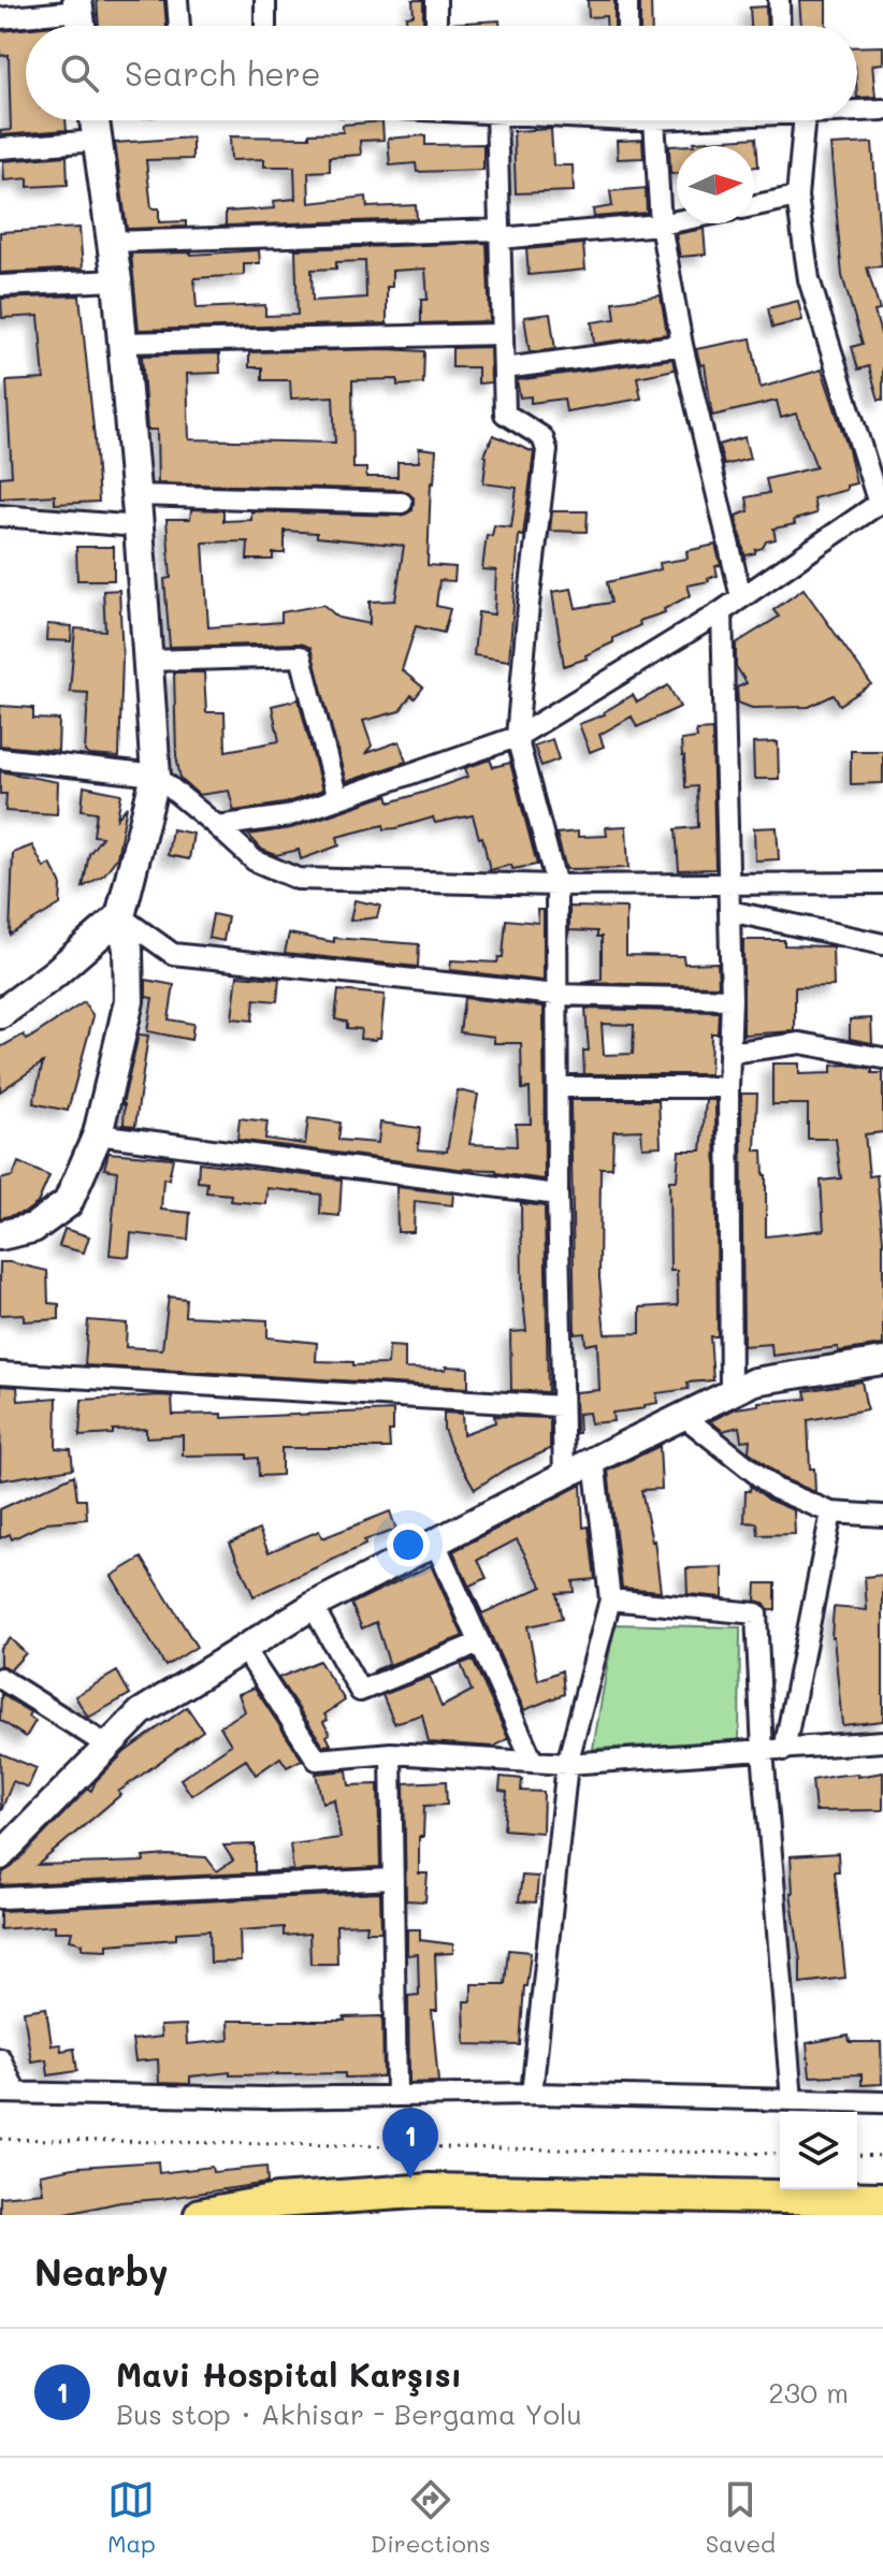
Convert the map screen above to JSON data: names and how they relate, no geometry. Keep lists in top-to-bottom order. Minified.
{"north":"right","page":{"search":"Search here","pins":"1","heading":"Nearby","list":[{"mark":"1","name":"Mavi Hospital Karşısı","note":"Bus stop · Akhisar - Bergama Yolu","value":"230 m"}],"nav":["Map","Directions","Saved"]}}
